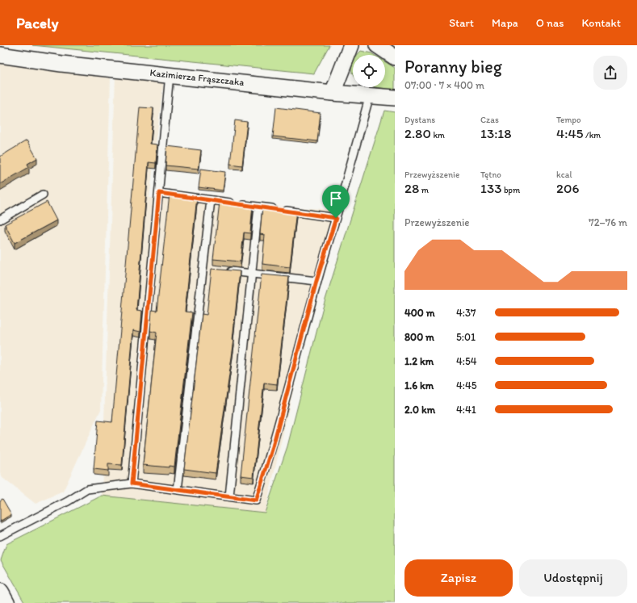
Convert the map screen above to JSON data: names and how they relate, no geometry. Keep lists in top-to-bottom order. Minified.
{"streets":{"street":["Kazimierza Frąszczaka"]},"page":{"header":"Pacely","nav":["Start","Mapa","O nas","Kontakt"],"heading":["Poranny bieg","07:00 · 7 × 400 m"],"stats":[["Dystans","2.80 km"],["Czas","13:18"],["Tempo","4:45 /km"],["Przewyższenie","28 m"],["Tętno","133 bpm"],["kcal","206"]],"chart":["Przewyższenie","72–76 m"],"list":[{"name":"400 m","note":"4:37"},{"name":"800 m","note":"5:01"},{"name":"1.2 km","note":"4:54"},{"name":"1.6 km","note":"4:45"},{"name":"2.0 km","note":"4:41"}],"buttons":["Zapisz","Udostępnij"]}}
